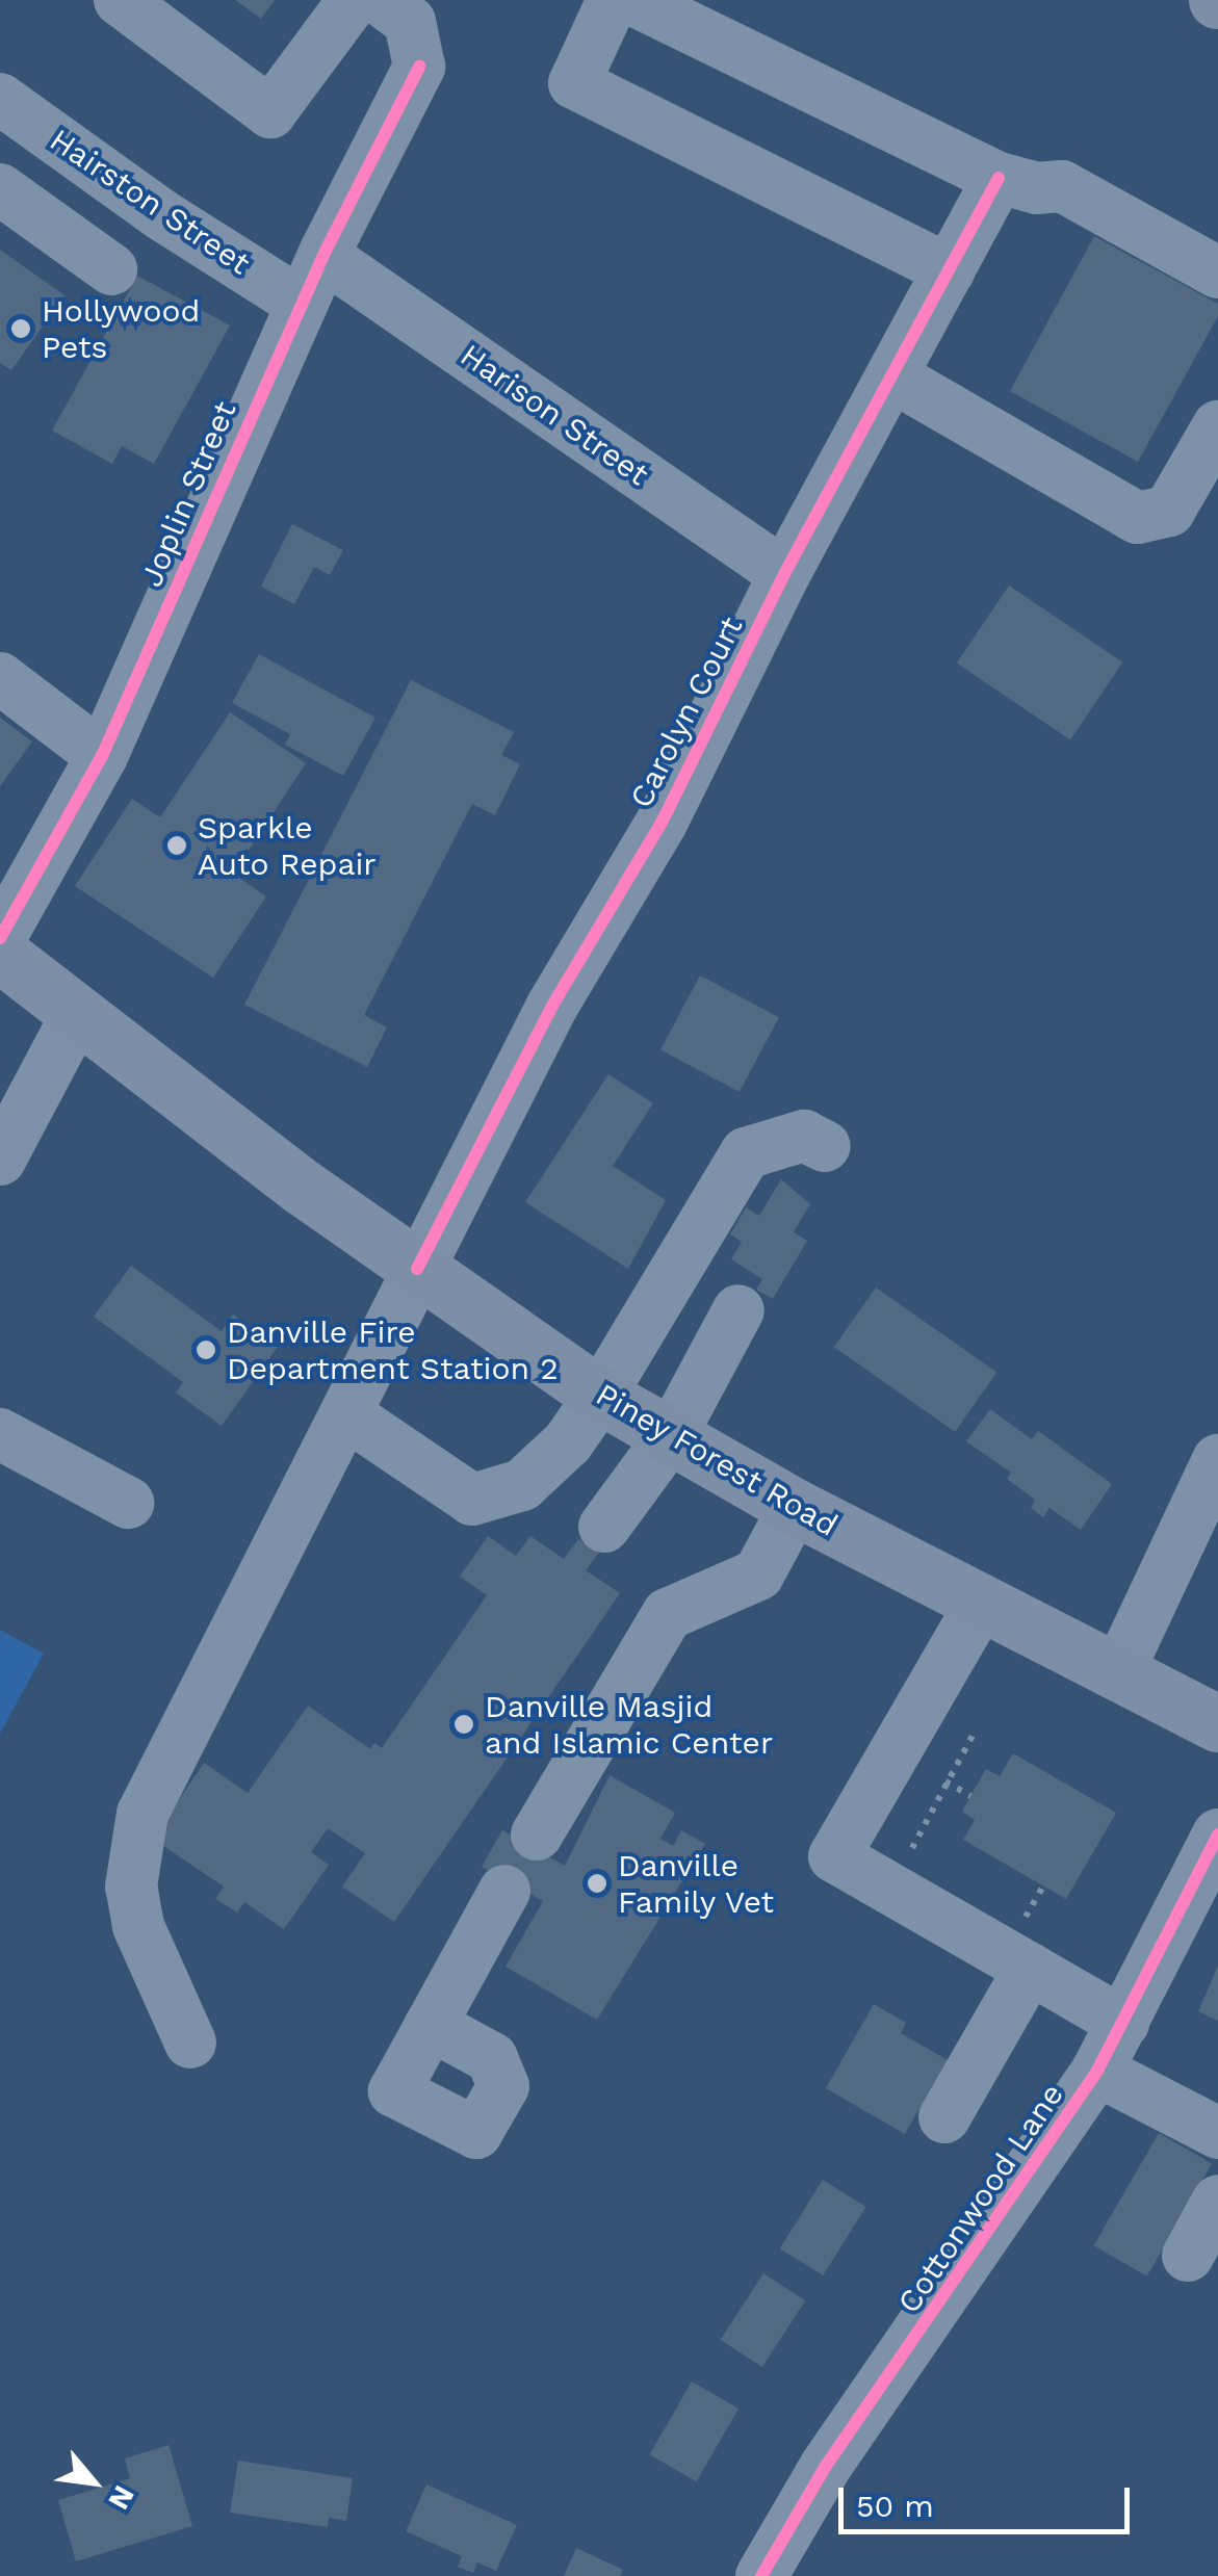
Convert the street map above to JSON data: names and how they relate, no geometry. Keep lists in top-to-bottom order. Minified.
{"streets":{"main road":["Piney Forest Road"],"street":["Hairston Street","Harison Street","Joplin Street","Carolyn Court","Cottonwood Lane"]},"crossings":[["Hairston Street","Joplin Street"],["Harison Street","Joplin Street"],["Harison Street","Carolyn Court"],["Carolyn Court","Piney Forest Road"]],"places":["Hollywood Pets","Sparkle Auto Repair","Danville Fire Department Station 2","Danville Masjid and Islamic Center","Danville Family Vet"],"scale_bar":"50 m","north":"bottom right"}
